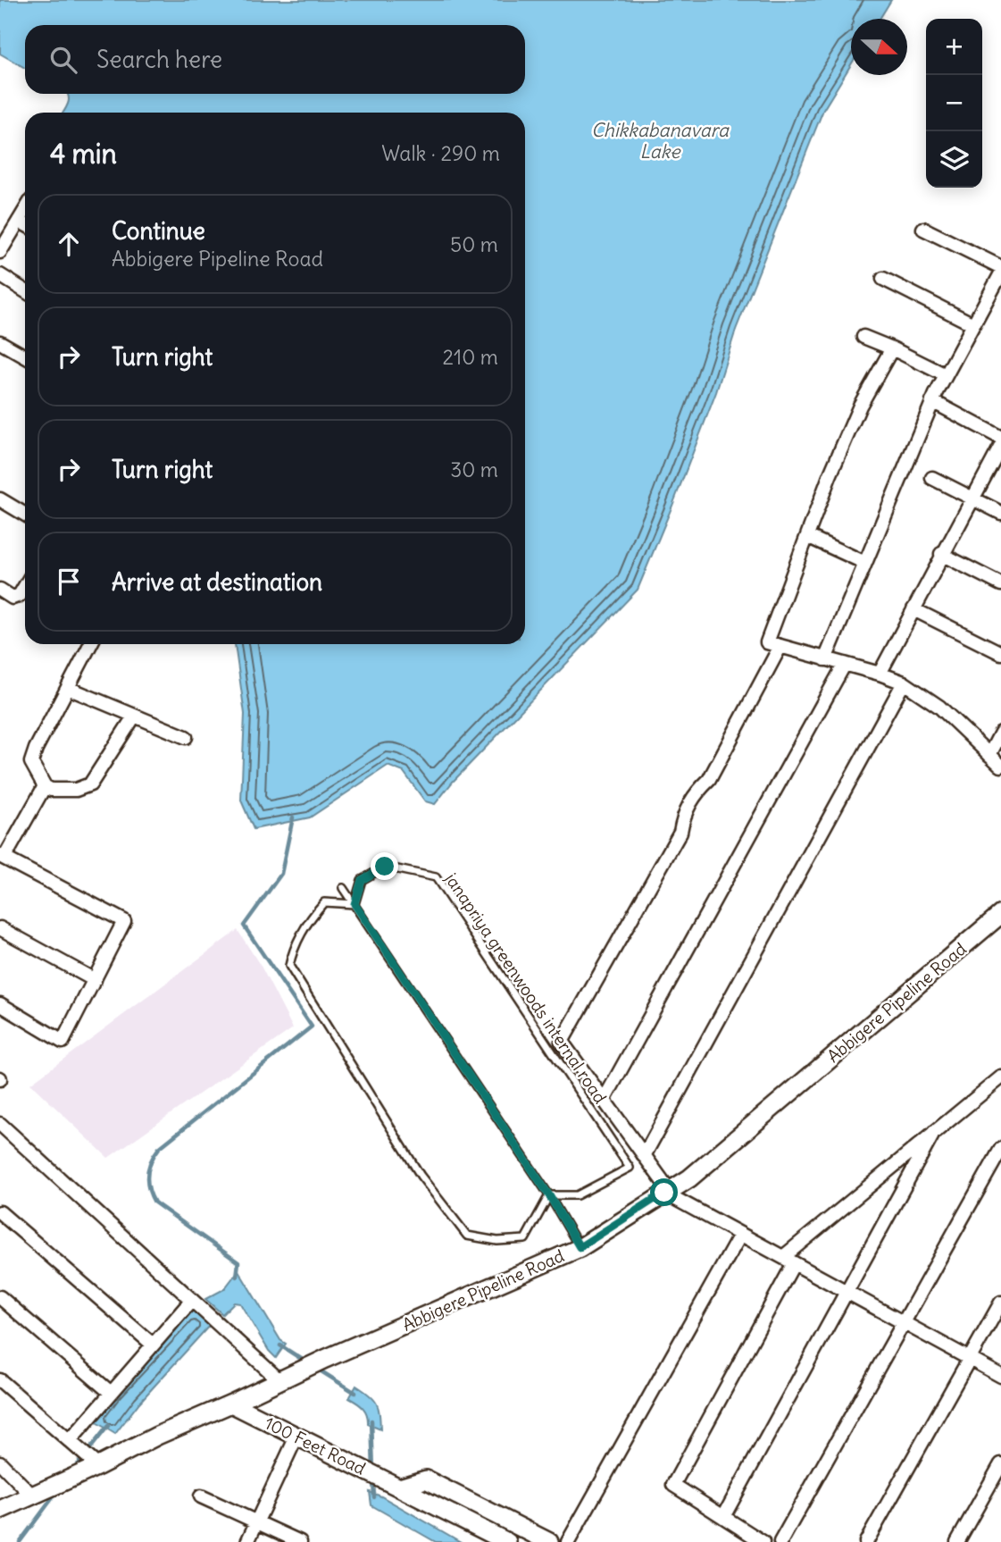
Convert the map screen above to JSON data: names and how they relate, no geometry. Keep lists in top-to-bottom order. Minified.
{"streets":{"main road":["Abbigere Pipeline Road","100 Feet Road"],"lane":["janapriya greenwoods internal road"]},"crossings":[["Abbigere Pipeline Road","100 Feet Road"]],"water":["Chikkabanavara Lake"],"north":"right","page":{"map_buttons":["+","−"],"search":"Search here","heading":["4 min","Walk · 290 m"],"list":[["Continue","Abbigere Pipeline Road","50 m"],["Turn right","210 m"],["Turn right","30 m"],"Arrive at destination"]}}
